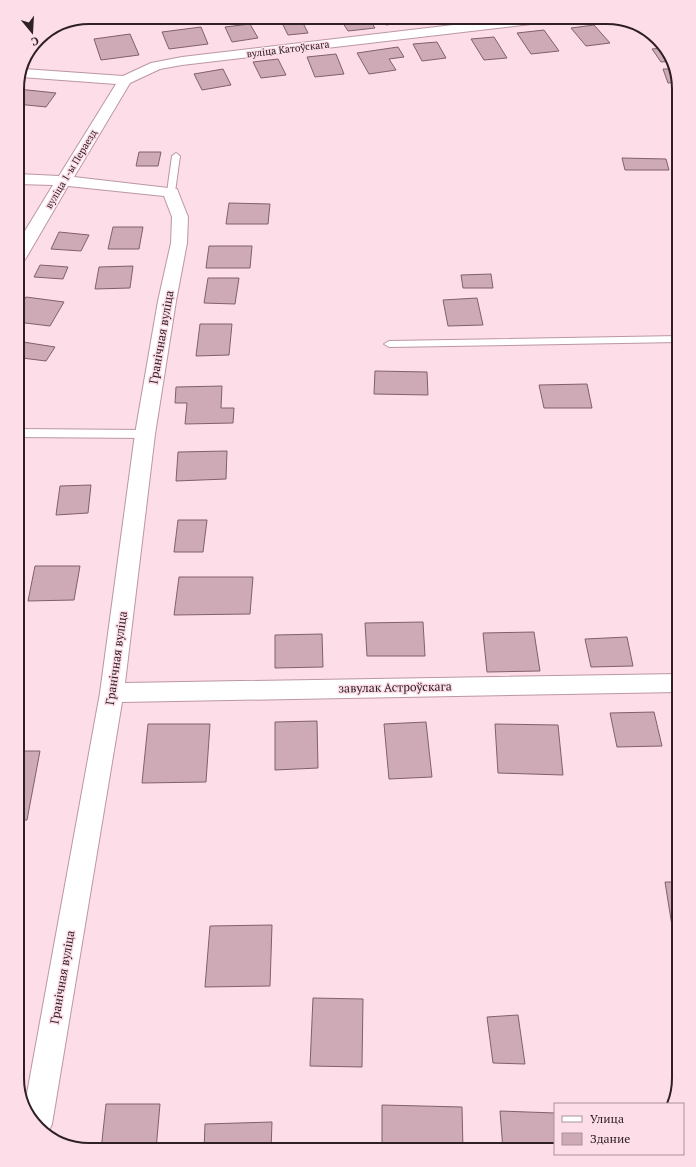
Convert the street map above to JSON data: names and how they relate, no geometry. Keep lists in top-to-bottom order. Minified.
{"streets":{"street":["вуліца Катоўскага","вуліца 1-ы Пераезд","Гранічная вуліца","завулак Астроўскага"]},"crossings":[["вуліца Катоўскага","вуліца 1-ы Пераезд"],["Гранічная вуліца","завулак Астроўскага"]],"legend":["Улица","Здание"],"north":"bottom"}
